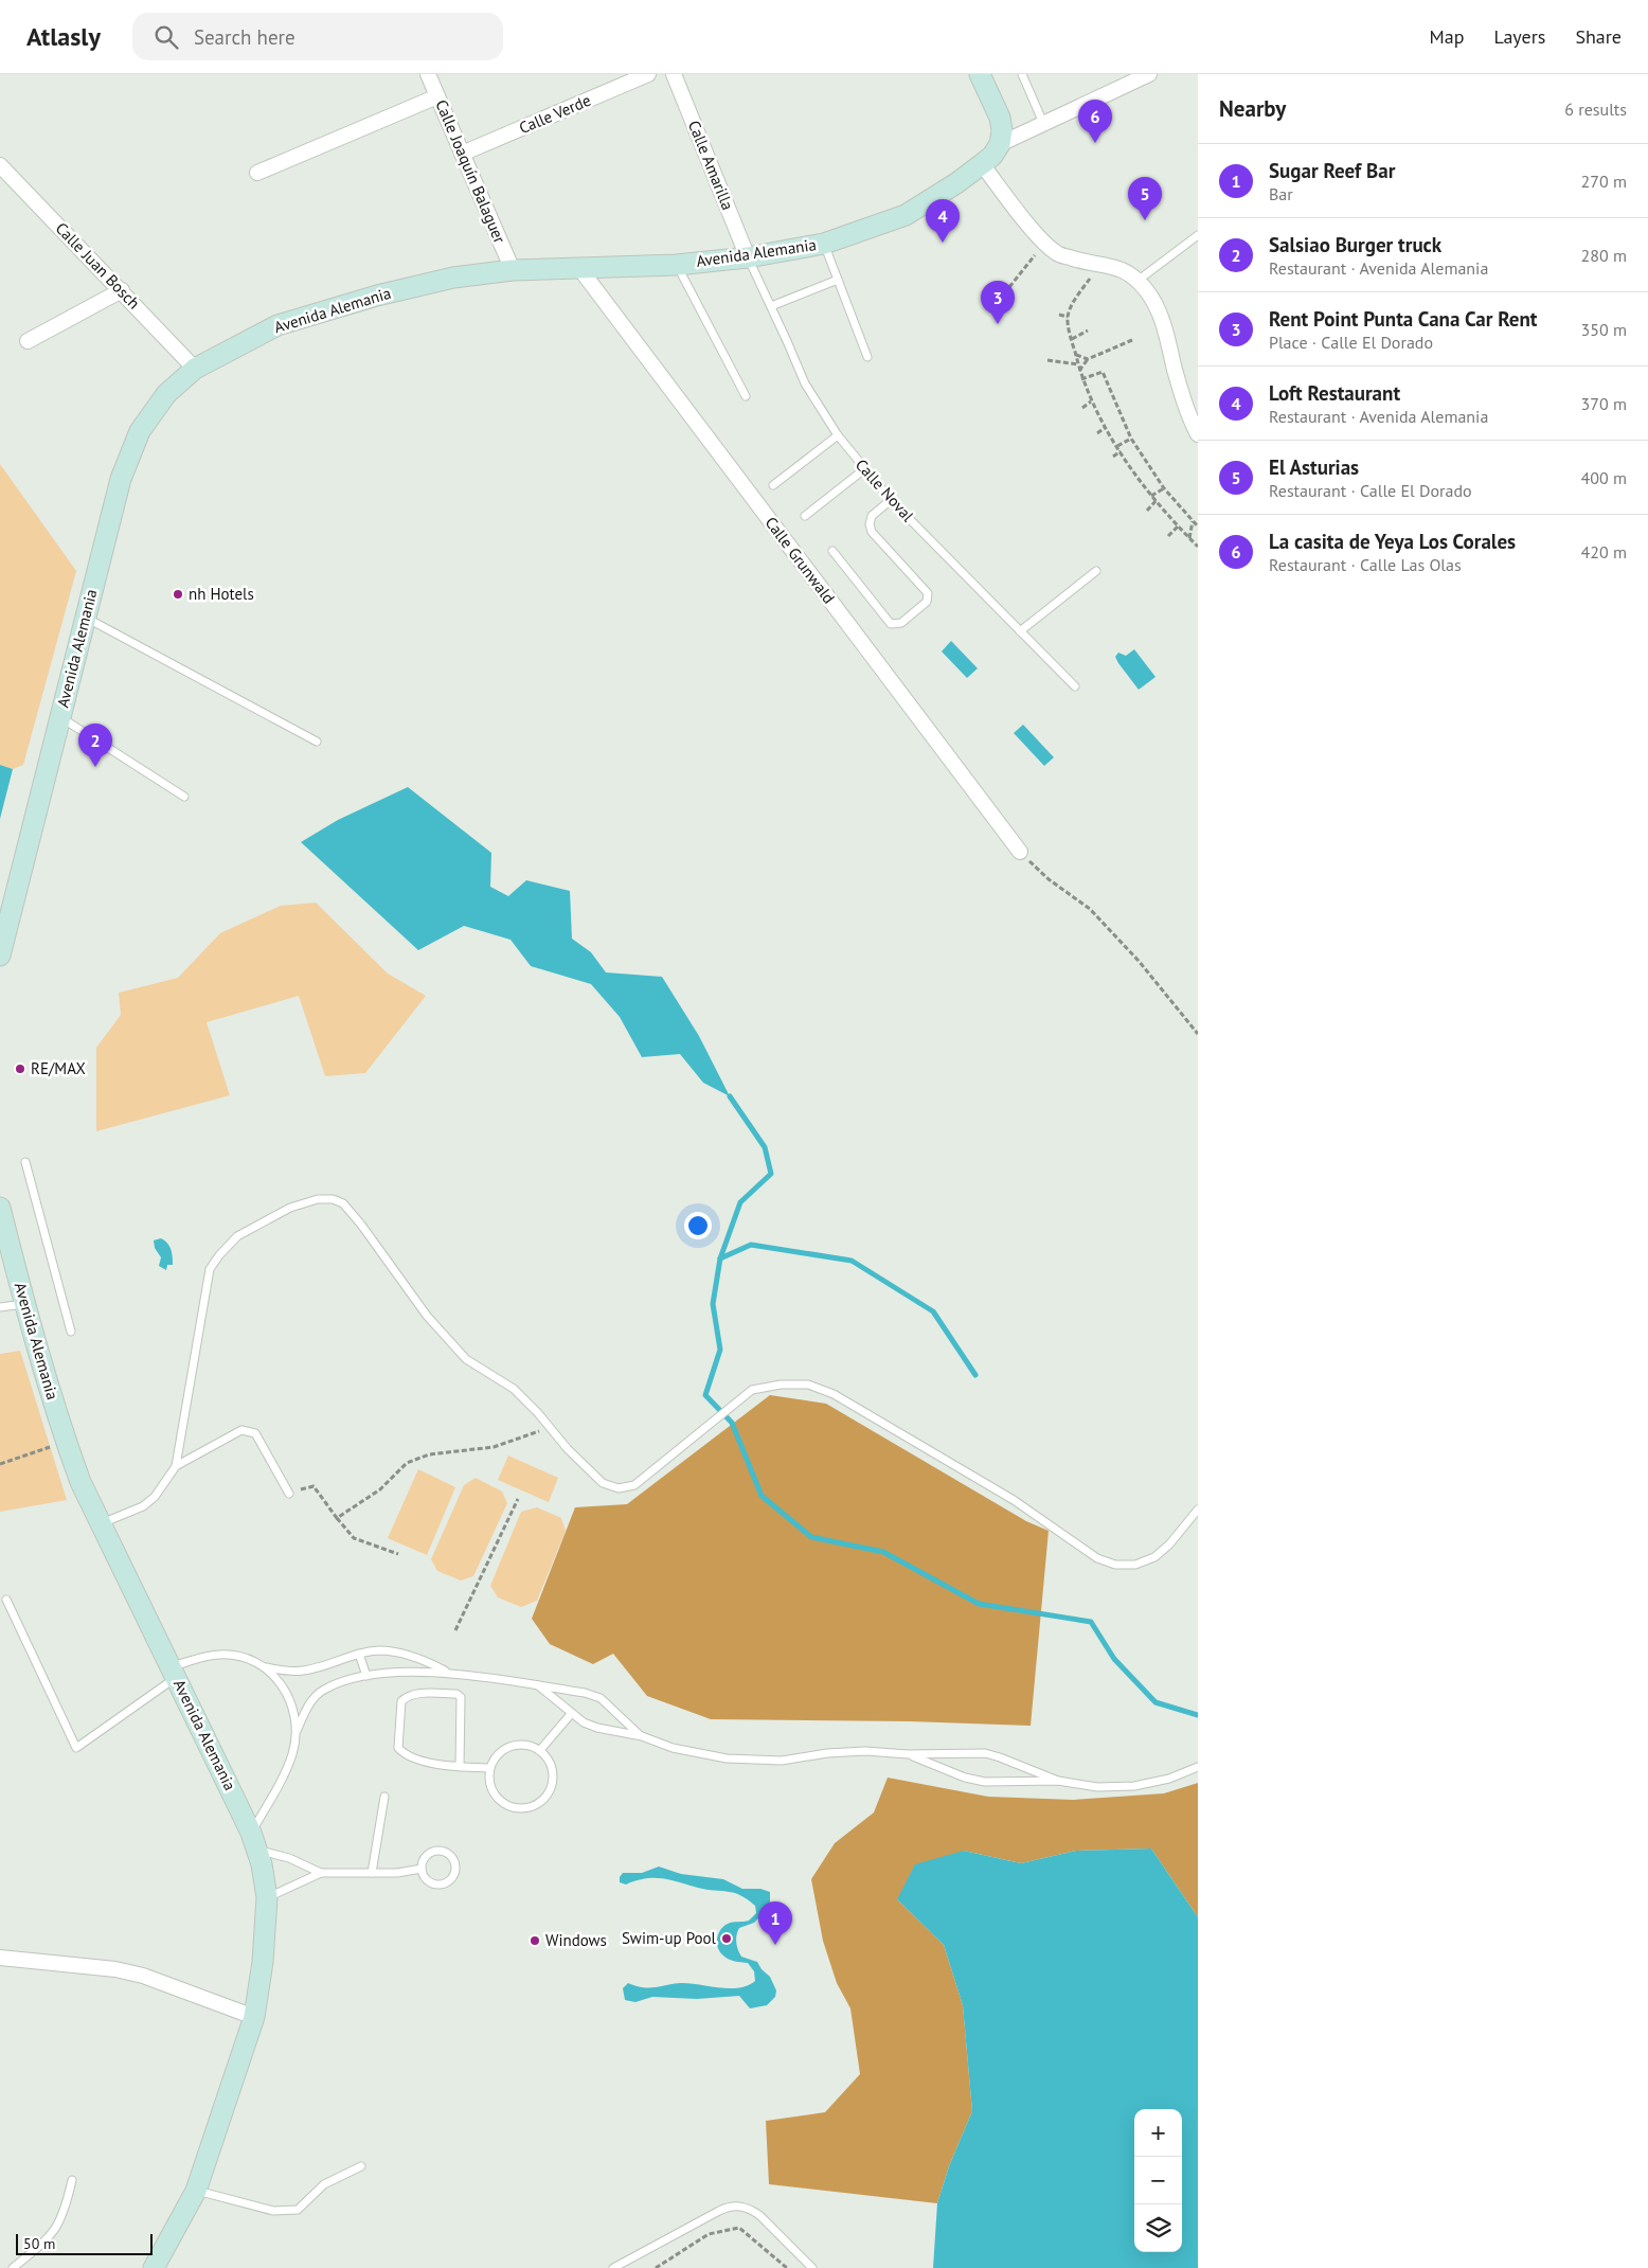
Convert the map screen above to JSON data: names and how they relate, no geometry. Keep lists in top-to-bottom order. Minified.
{"streets":{"street":["Calle Verde","Calle Amarilla","Calle Joaquín Balaguer","Avenida Alemania","Calle Juan Bosch","Calle Grunwald"],"lane":["Calle Noval"]},"crossings":[["Calle Verde","Calle Joaquín Balaguer"],["Calle Amarilla","Avenida Alemania"],["Calle Amarilla","Calle Noval"],["Calle Joaquín Balaguer","Avenida Alemania"],["Avenida Alemania","Calle Juan Bosch"],["Avenida Alemania","Calle Noval"],["Avenida Alemania","Calle Grunwald"]],"places":["nh Hotels","RE/MAX","Swim-up Pool","Windows"],"scale_bar":"50 m","page":{"header":"Atlasly","search":"Search here","nav":["Map","Layers","Share"],"heading":["Nearby","6 results"],"pins":["6","5","4","3","2","1"],"list":[{"mark":"1","name":"Sugar Reef Bar","note":"Bar","value":"270 m"},{"mark":"2","name":"Salsiao Burger truck","note":"Restaurant · Avenida Alemania","value":"280 m"},{"mark":"3","name":"Rent Point Punta Cana Car Rent","note":"Place · Calle El Dorado","value":"350 m"},{"mark":"4","name":"Loft Restaurant","note":"Restaurant · Avenida Alemania","value":"370 m"},{"mark":"5","name":"El Asturias","note":"Restaurant · Calle El Dorado","value":"400 m"},{"mark":"6","name":"La casita de Yeya Los Corales","note":"Restaurant · Calle Las Olas","value":"420 m"}],"map_buttons":["+","−"],"scale":"50 m"}}
